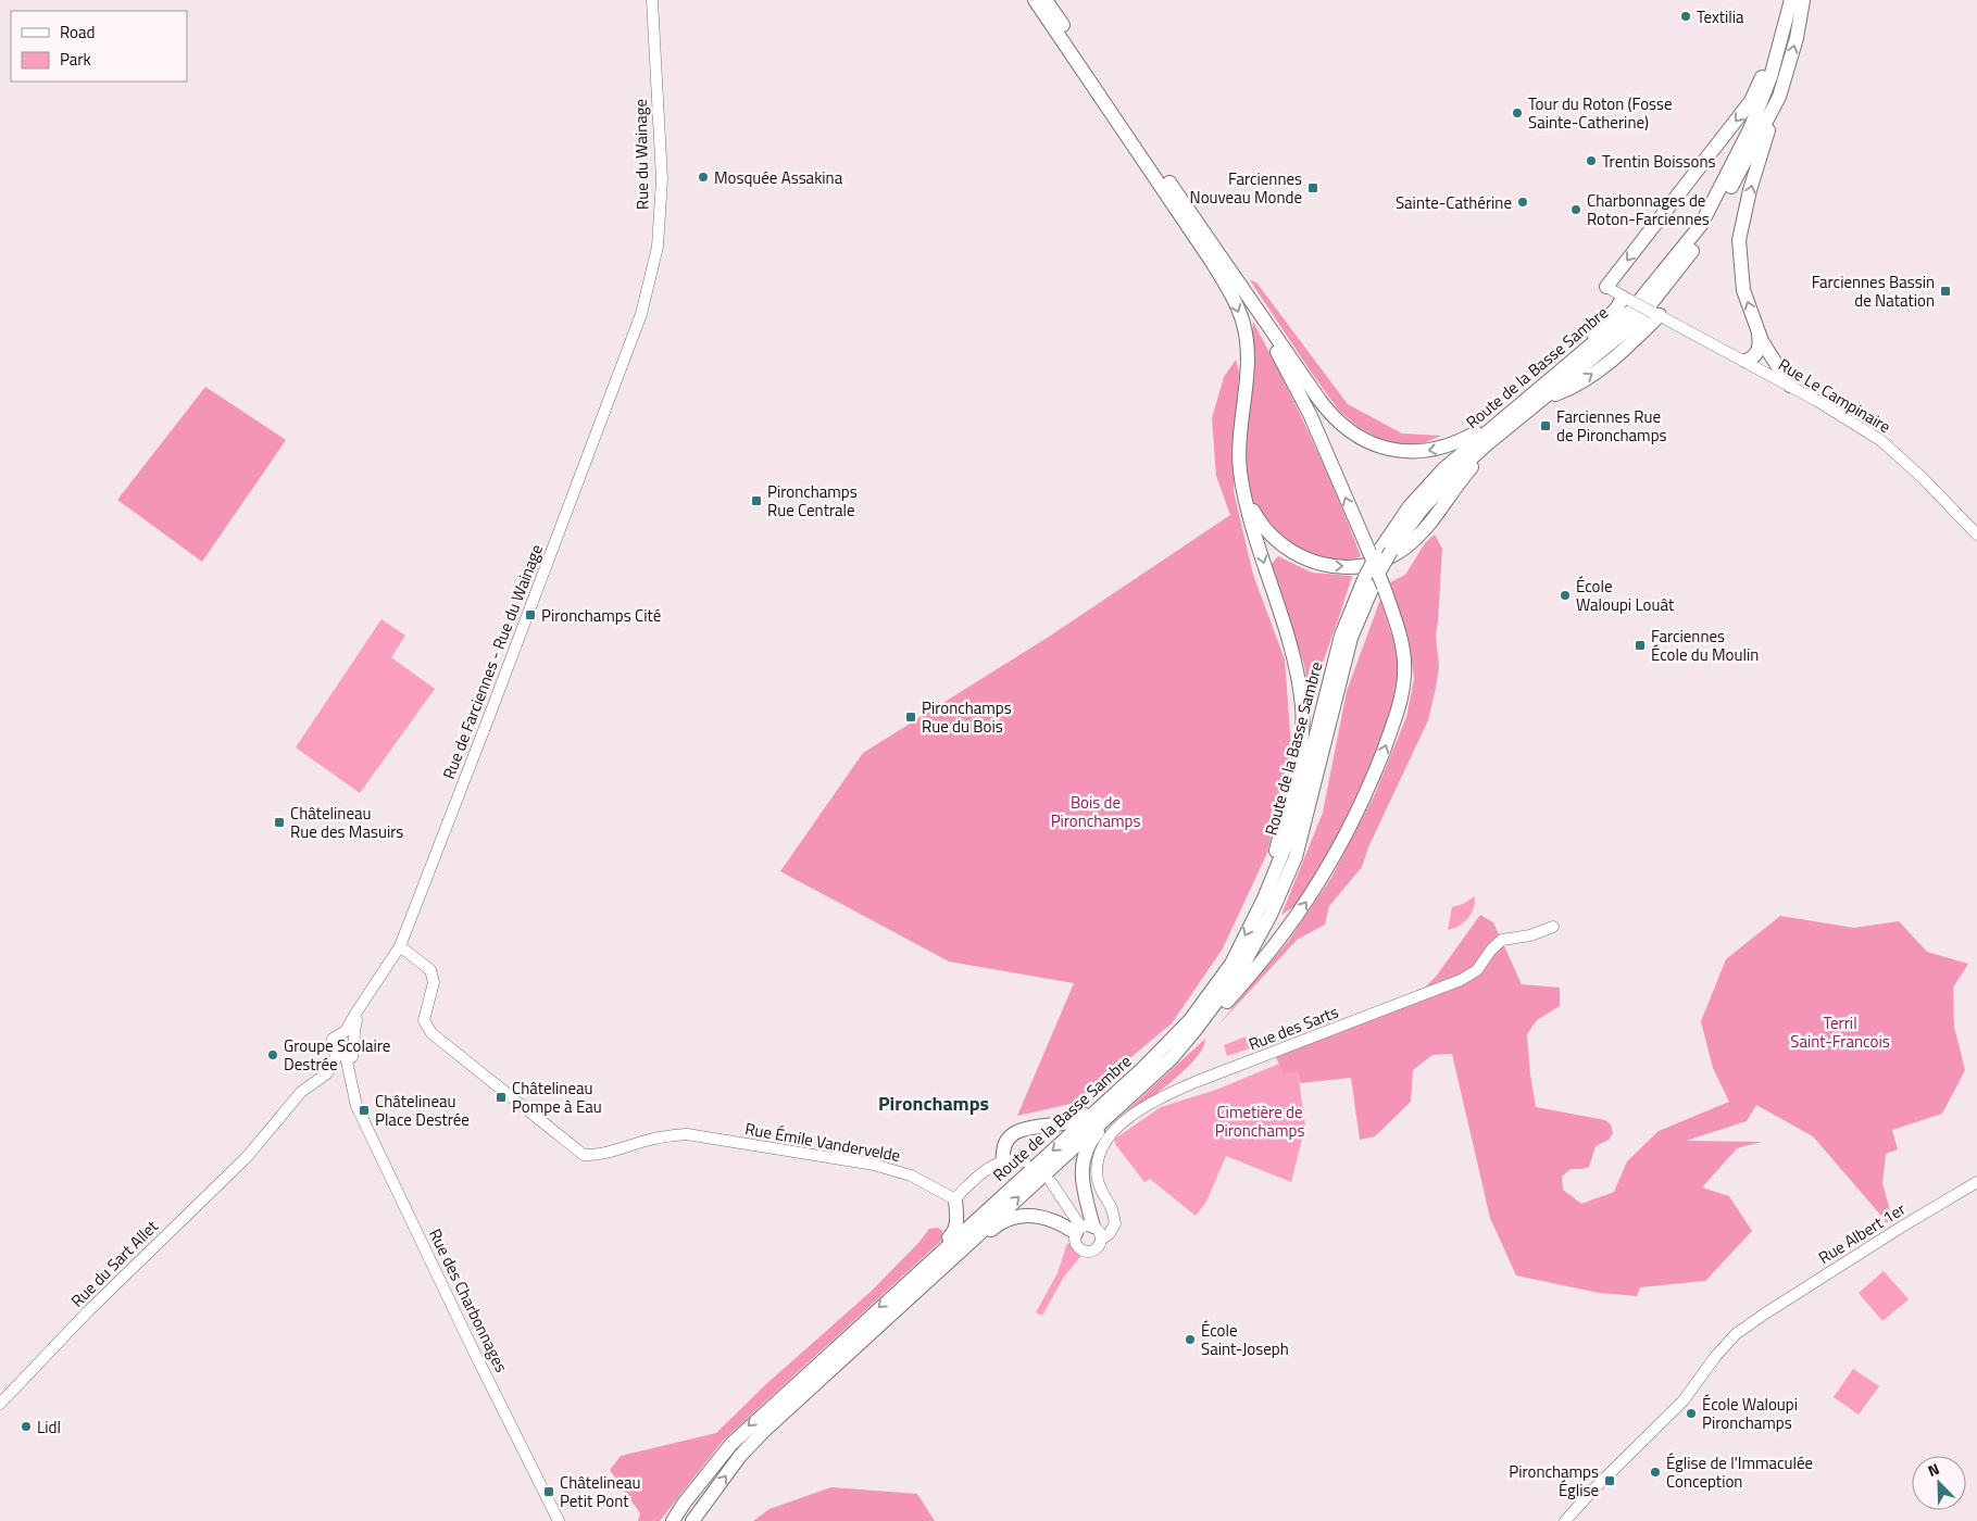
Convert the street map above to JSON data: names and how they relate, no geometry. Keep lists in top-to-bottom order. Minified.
{"streets":{"highway":["Route de la Basse Sambre"],"street":["Rue du Wainage","Rue Le Campinaire","Rue de Farciennes - Rue du Wainage","Rue des Sarts","Rue Émile Vandervelde","Rue Albert 1er","Rue du Sart Allet","Rue des Charbonnages"]},"crossings":[["Rue du Wainage","Rue de Farciennes - Rue du Wainage"],["Rue de Farciennes - Rue du Wainage","Rue Émile Vandervelde"],["Rue de Farciennes - Rue du Wainage","Rue du Sart Allet"],["Rue de Farciennes - Rue du Wainage","Rue des Charbonnages"],["Rue du Sart Allet","Rue des Charbonnages"]],"districts":["Pironchamps"],"parks":["Bois de Pironchamps","Terril Saint-Francois","Cimetière de Pironchamps"],"places":{"other":["Textilia","Tour du Roton (Fosse Sainte-Catherine)","Trentin Boissons","Mosquée Assakina","Sainte-Cathérine","Charbonnages de Roton-Farciennes","École Waloupi Louât","Groupe Scolaire Destrée","École Saint-Joseph","École Waloupi Pironchamps","Lidl","Église de l'Immaculée Conception"],"transit":["Farciennes Nouveau Monde","Farciennes Bassin de Natation","Farciennes Rue de Pironchamps","Pironchamps Rue Centrale","Pironchamps Cité","Farciennes École du Moulin","Pironchamps Rue du Bois","Châtelineau Rue des Masuirs","Châtelineau Pompe à Eau","Châtelineau Place Destrée","Pironchamps Église","Châtelineau Petit Pont"]},"legend":["Road","Park"],"north":"top left"}
